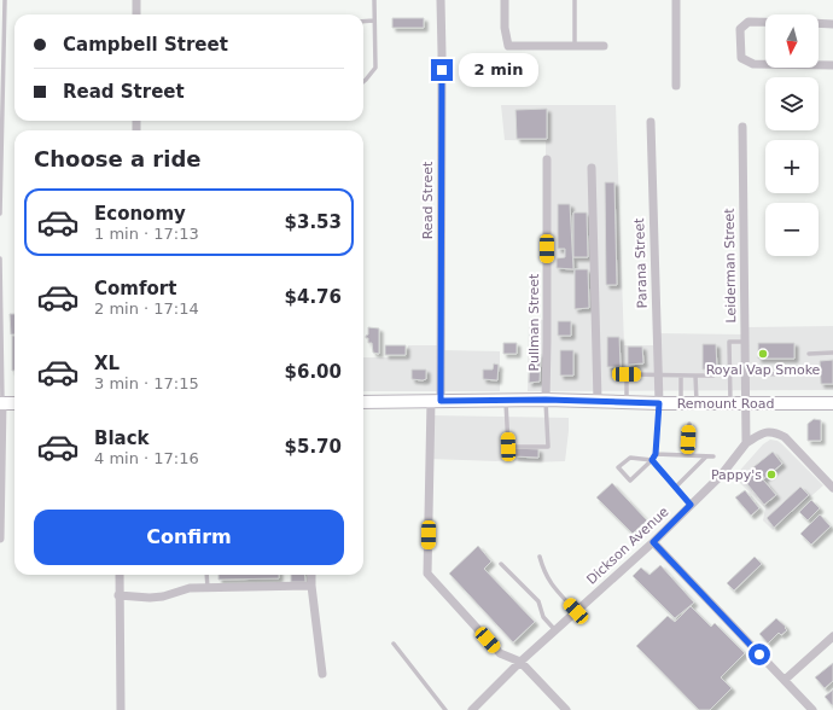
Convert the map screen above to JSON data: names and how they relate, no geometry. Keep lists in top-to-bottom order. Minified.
{"streets":{"main road":["Remount Road"],"street":["Read Street","Parana Street","Leiderman Street","Pullman Street","Dickson Avenue"]},"crossings":[["Read Street","Remount Road"],["Read Street","Dickson Avenue"],["Parana Street","Remount Road"],["Leiderman Street","Remount Road"],["Pullman Street","Remount Road"]],"places":["Royal Vap Smoke","Pappy's"],"north":"bottom","page":{"map_buttons":["+","−"],"banner":["Campbell Street","Read Street"],"bubble":"2 min","heading":"Choose a ride","list":[{"name":"Economy","note":"1 min · 17:13","value":"$3.53"},{"name":"Comfort","note":"2 min · 17:14","value":"$4.76"},{"name":"XL","note":"3 min · 17:15","value":"$6.00"},{"name":"Black","note":"4 min · 17:16","value":"$5.70"}],"buttons":"Confirm"}}
